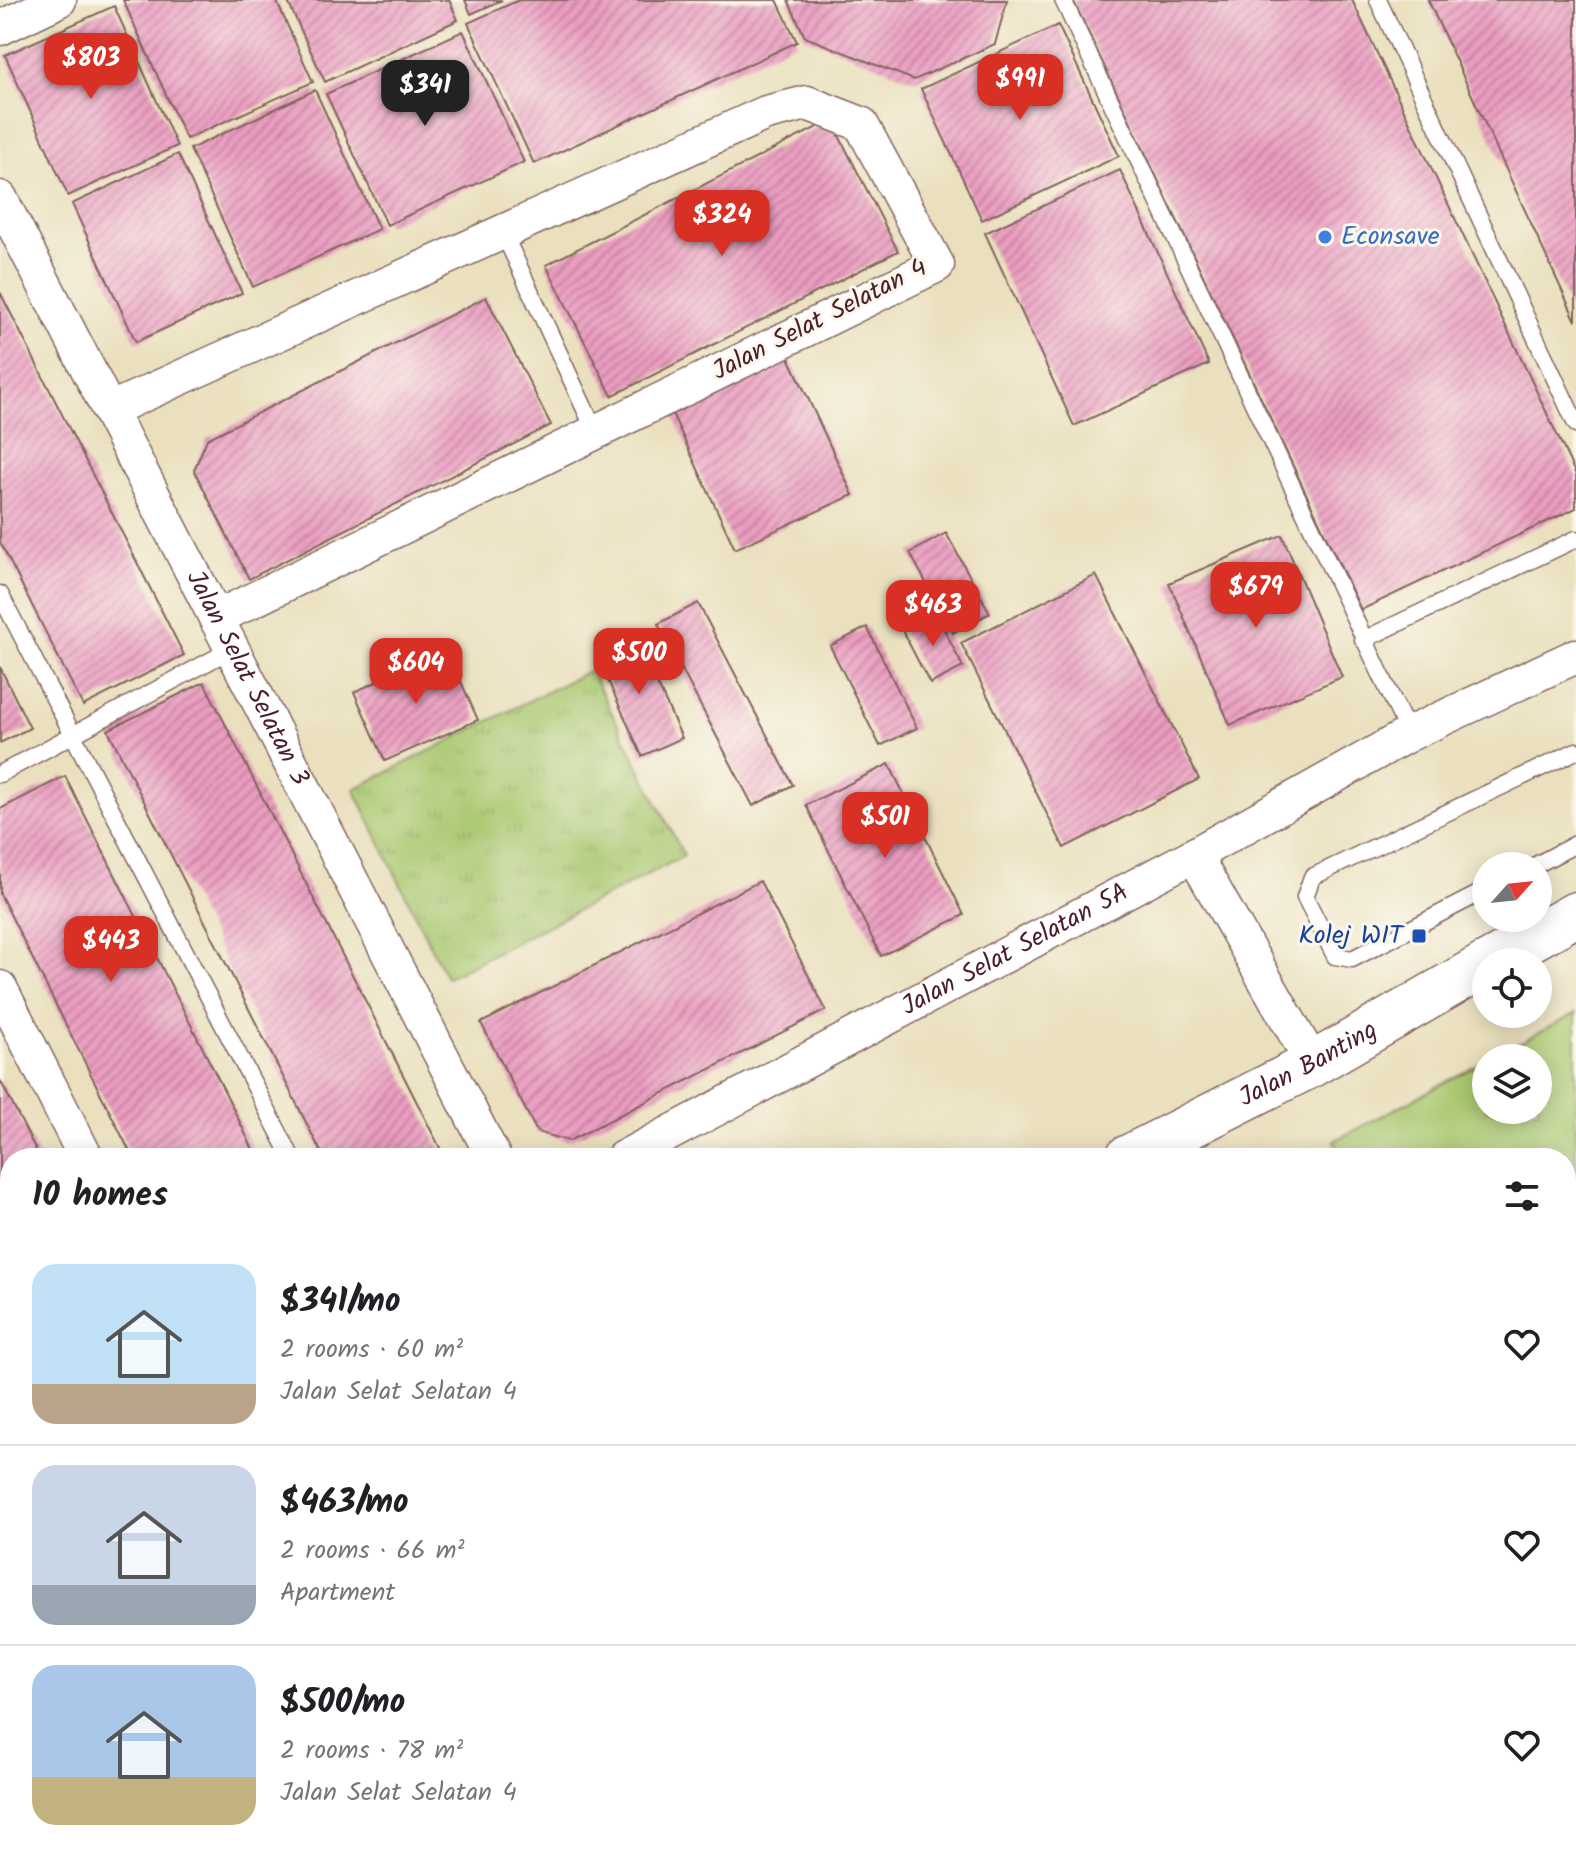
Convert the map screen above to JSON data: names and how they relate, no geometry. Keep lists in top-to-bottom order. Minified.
{"streets":{"main road":["Jalan Banting"],"street":["Jalan Selat Selatan 4","Jalan Selat Selatan 3","Jalan Selat Selatan 5A"]},"crossings":[["Jalan Selat Selatan 4","Jalan Selat Selatan 3"]],"places":{"other":["Econsave"],"transit":["Kolej WIT"]},"north":"top right","page":{"price":["$803","$991","$341","$324","$679","$463","$500","$604","$501","$443"],"heading":"10 homes","list":[{"name":"$341/mo","note":"2 rooms · 60 m² · Jalan Selat Selatan 4"},{"name":"$463/mo","note":"2 rooms · 66 m² · Apartment"},{"name":"$500/mo","note":"2 rooms · 78 m² · Jalan Selat Selatan 4"}]}}
